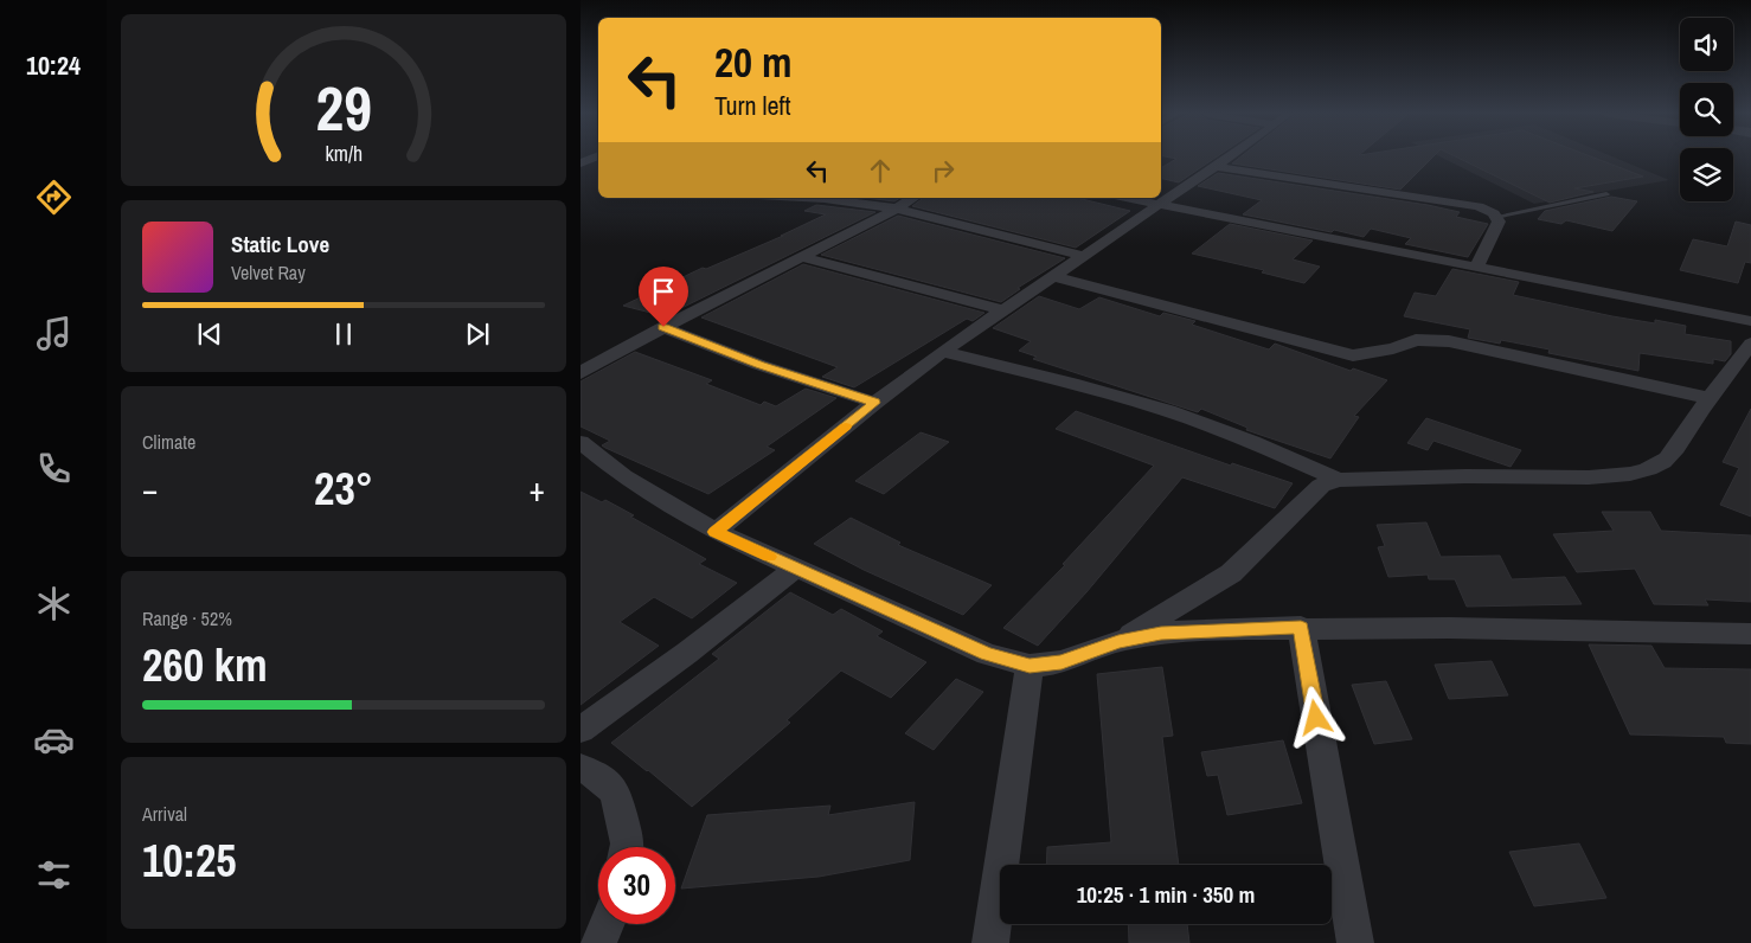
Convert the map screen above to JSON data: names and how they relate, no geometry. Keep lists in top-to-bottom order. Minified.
{"page":{"tabs":"10:24","turn":["20 m","Turn left"],"song":["Static Love","Velvet Ray"],"tile":["Climate",["Range · 52%","260 km"],["Arrival","10:25"]],"heat":["−","23°","+"],"limit":"30","trip":"10:25 · 1 min · 350 m","gauge":["29","km/h"]}}
